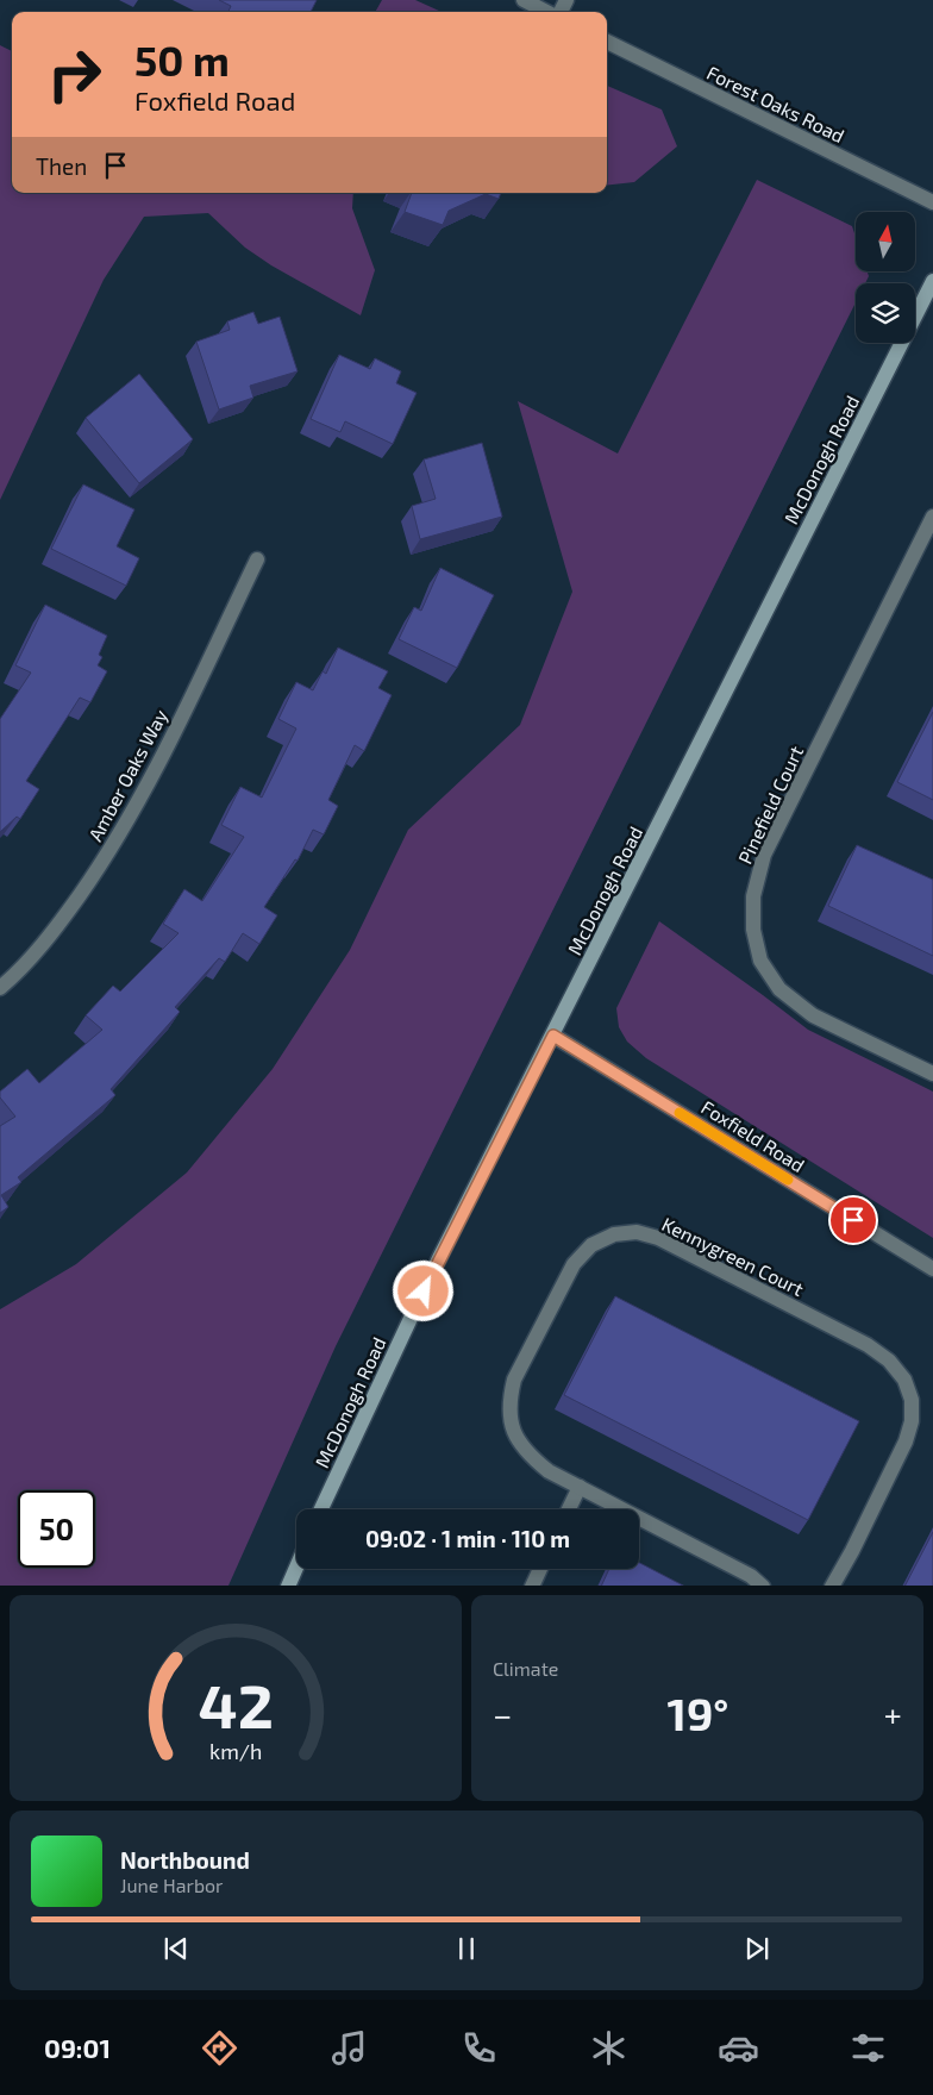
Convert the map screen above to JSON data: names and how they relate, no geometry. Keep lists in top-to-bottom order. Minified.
{"streets":{"main road":["McDonogh Road"],"street":["Forest Oaks Road","Amber Oaks Way","Pinefield Court","Foxfield Road","Kennygreen Court"]},"crossings":[["McDonogh Road","Foxfield Road"]],"north":"top","page":{"turn":["50 m","Foxfield Road"],"then":"Then","limit":"50","trip":"09:02 · 1 min · 110 m","tile":"Climate","heat":["−","19°","+"],"song":["Northbound","June Harbor"],"tabs":"09:01","gauge":["42","km/h"]}}
